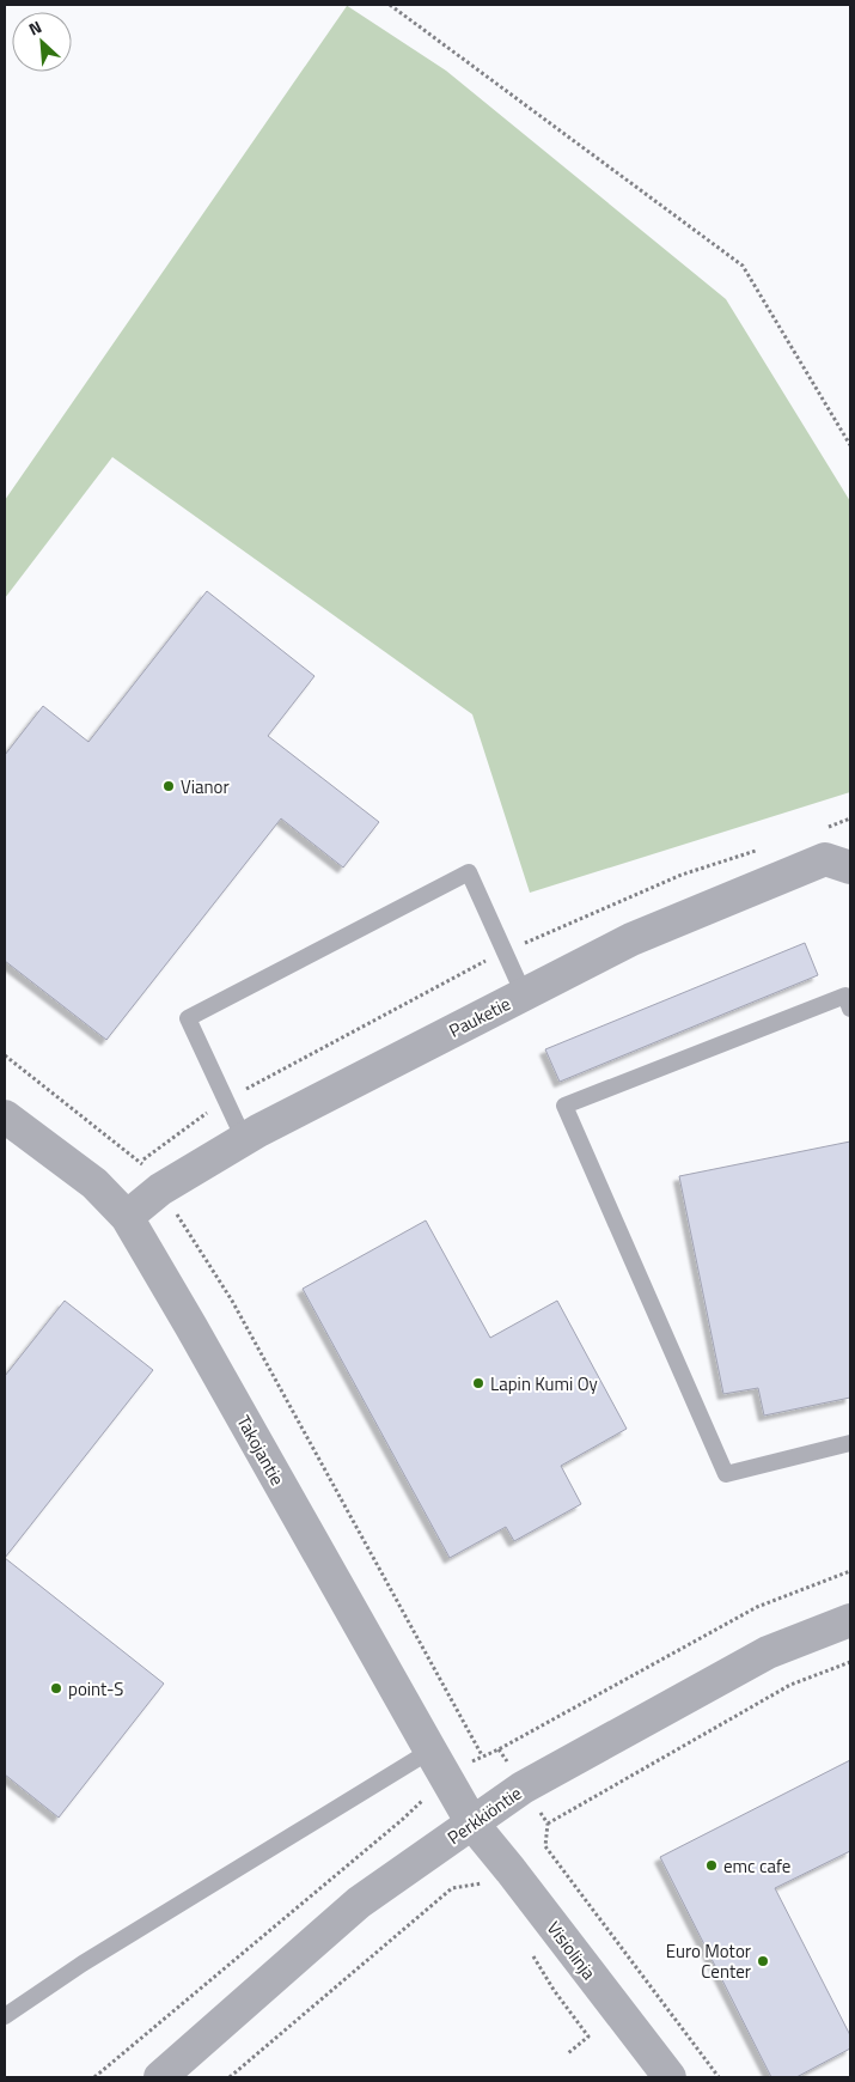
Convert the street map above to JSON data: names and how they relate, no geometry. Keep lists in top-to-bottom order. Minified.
{"streets":{"street":["Pauketie","Takojantie","Perkkiöntie","Visiolinja"]},"crossings":[["Pauketie","Takojantie"],["Takojantie","Perkkiöntie"],["Takojantie","Visiolinja"],["Perkkiöntie","Visiolinja"]],"places":["Vianor","Lapin Kumi Oy","point-S","emc cafe","Euro Motor Center"],"north":"top left"}
